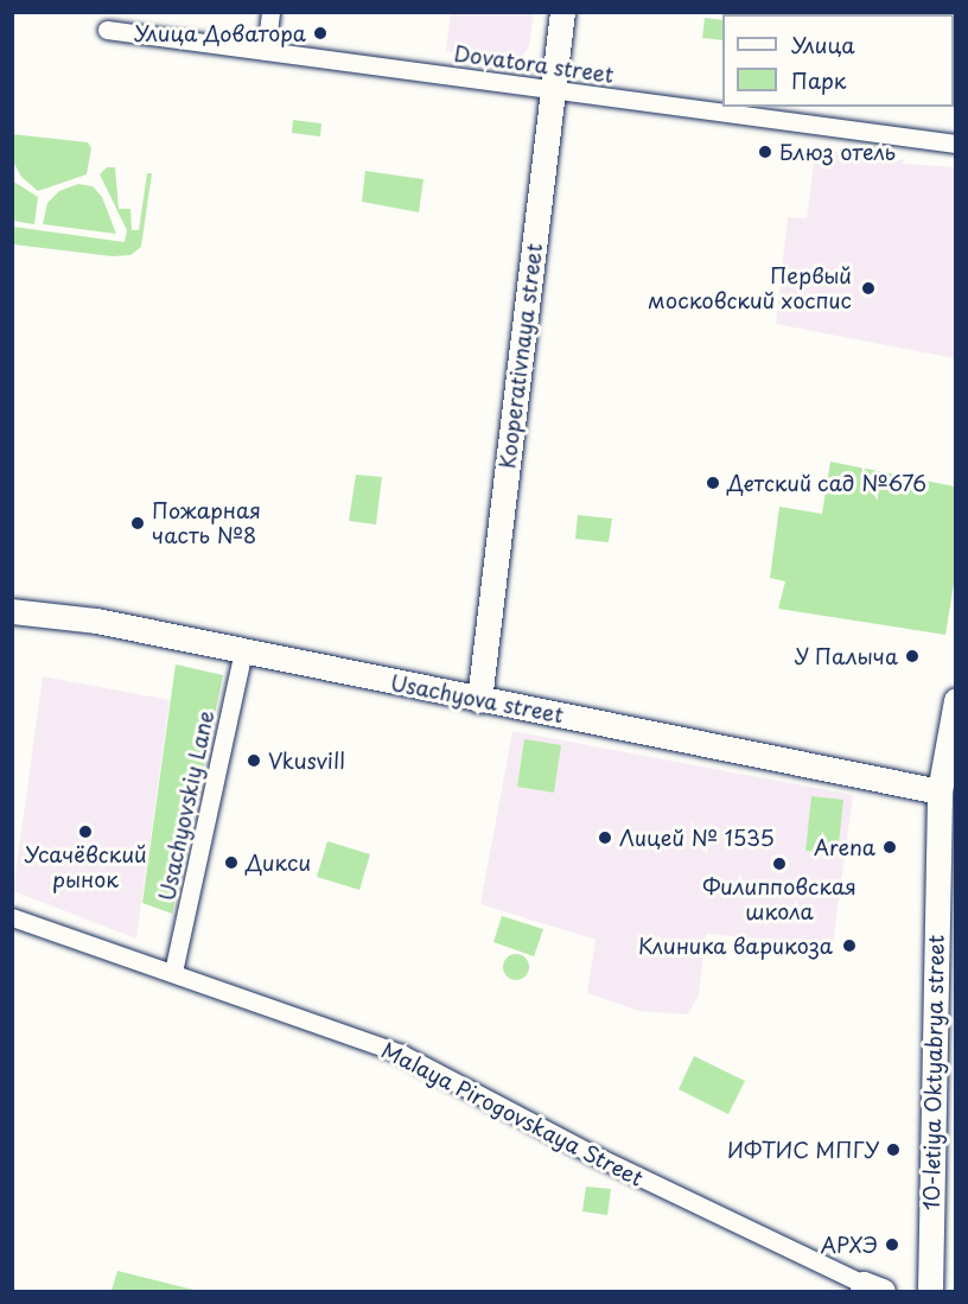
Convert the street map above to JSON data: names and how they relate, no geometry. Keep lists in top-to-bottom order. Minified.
{"streets":{"street":["Dovatora street","Kooperativnaya street","Usachyova street","Usachyovskiy Lane","10-letiya Oktyabrya street","Malaya Pirogovskaya Street"]},"crossings":[["Dovatora street","Kooperativnaya street"],["Kooperativnaya street","Usachyova street"],["Usachyova street","Usachyovskiy Lane"],["Usachyova street","10-letiya Oktyabrya street"],["Usachyovskiy Lane","Malaya Pirogovskaya Street"]],"places":["Улица Доватора","Блюз отель","Первый московский хоспис","Детский сад №676","Пожарная часть №8","У Палыча","Vkusvill","Усачёвский рынок","Лицей № 1535","Arena","Дикси","Филипповская школа","Клиника варикоза","ИФТИС МПГУ","АРХЭ"],"legend":["Улица","Парк"]}
